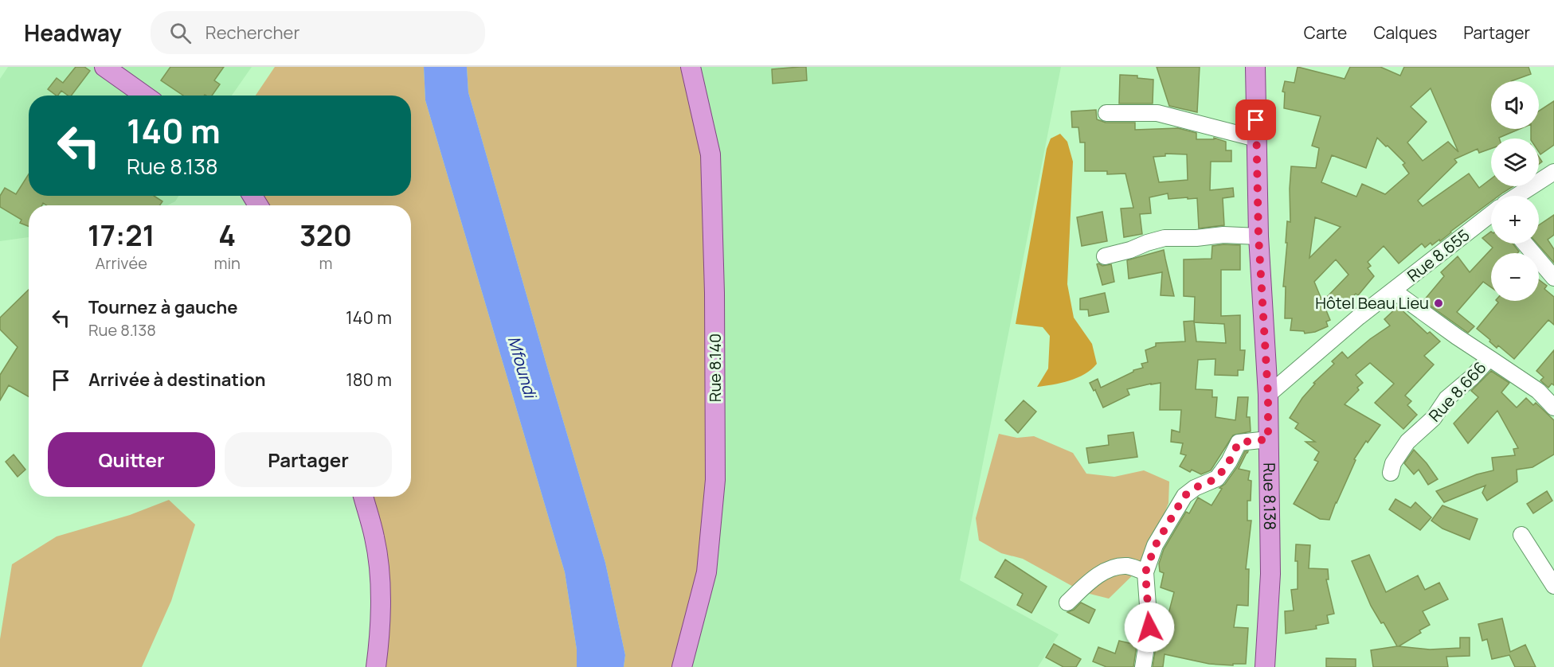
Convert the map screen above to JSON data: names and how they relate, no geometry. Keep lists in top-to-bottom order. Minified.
{"streets":{"main road":["Rue 8.140","Rue 8.138"],"street":["Rue 8.655","Rue 8.666"]},"crossings":[["Rue 8.655","Rue 8.666"],["Rue 8.655","Rue 8.138"]],"water":["Mfoundi"],"places":["Hôtel Beau Lieu"],"page":{"header":"Headway","search":"Rechercher","nav":["Carte","Calques","Partager"],"map_buttons":["+","−"],"turn":["140 m","Rue 8.138"],"eta":["17:21","Arrivée","4","min","320","m"],"list":[{"name":"Tournez à gauche","note":"Rue 8.138","value":"140 m"},{"name":"Arrivée à destination","value":"180 m"}],"buttons":["Quitter","Partager"]}}
